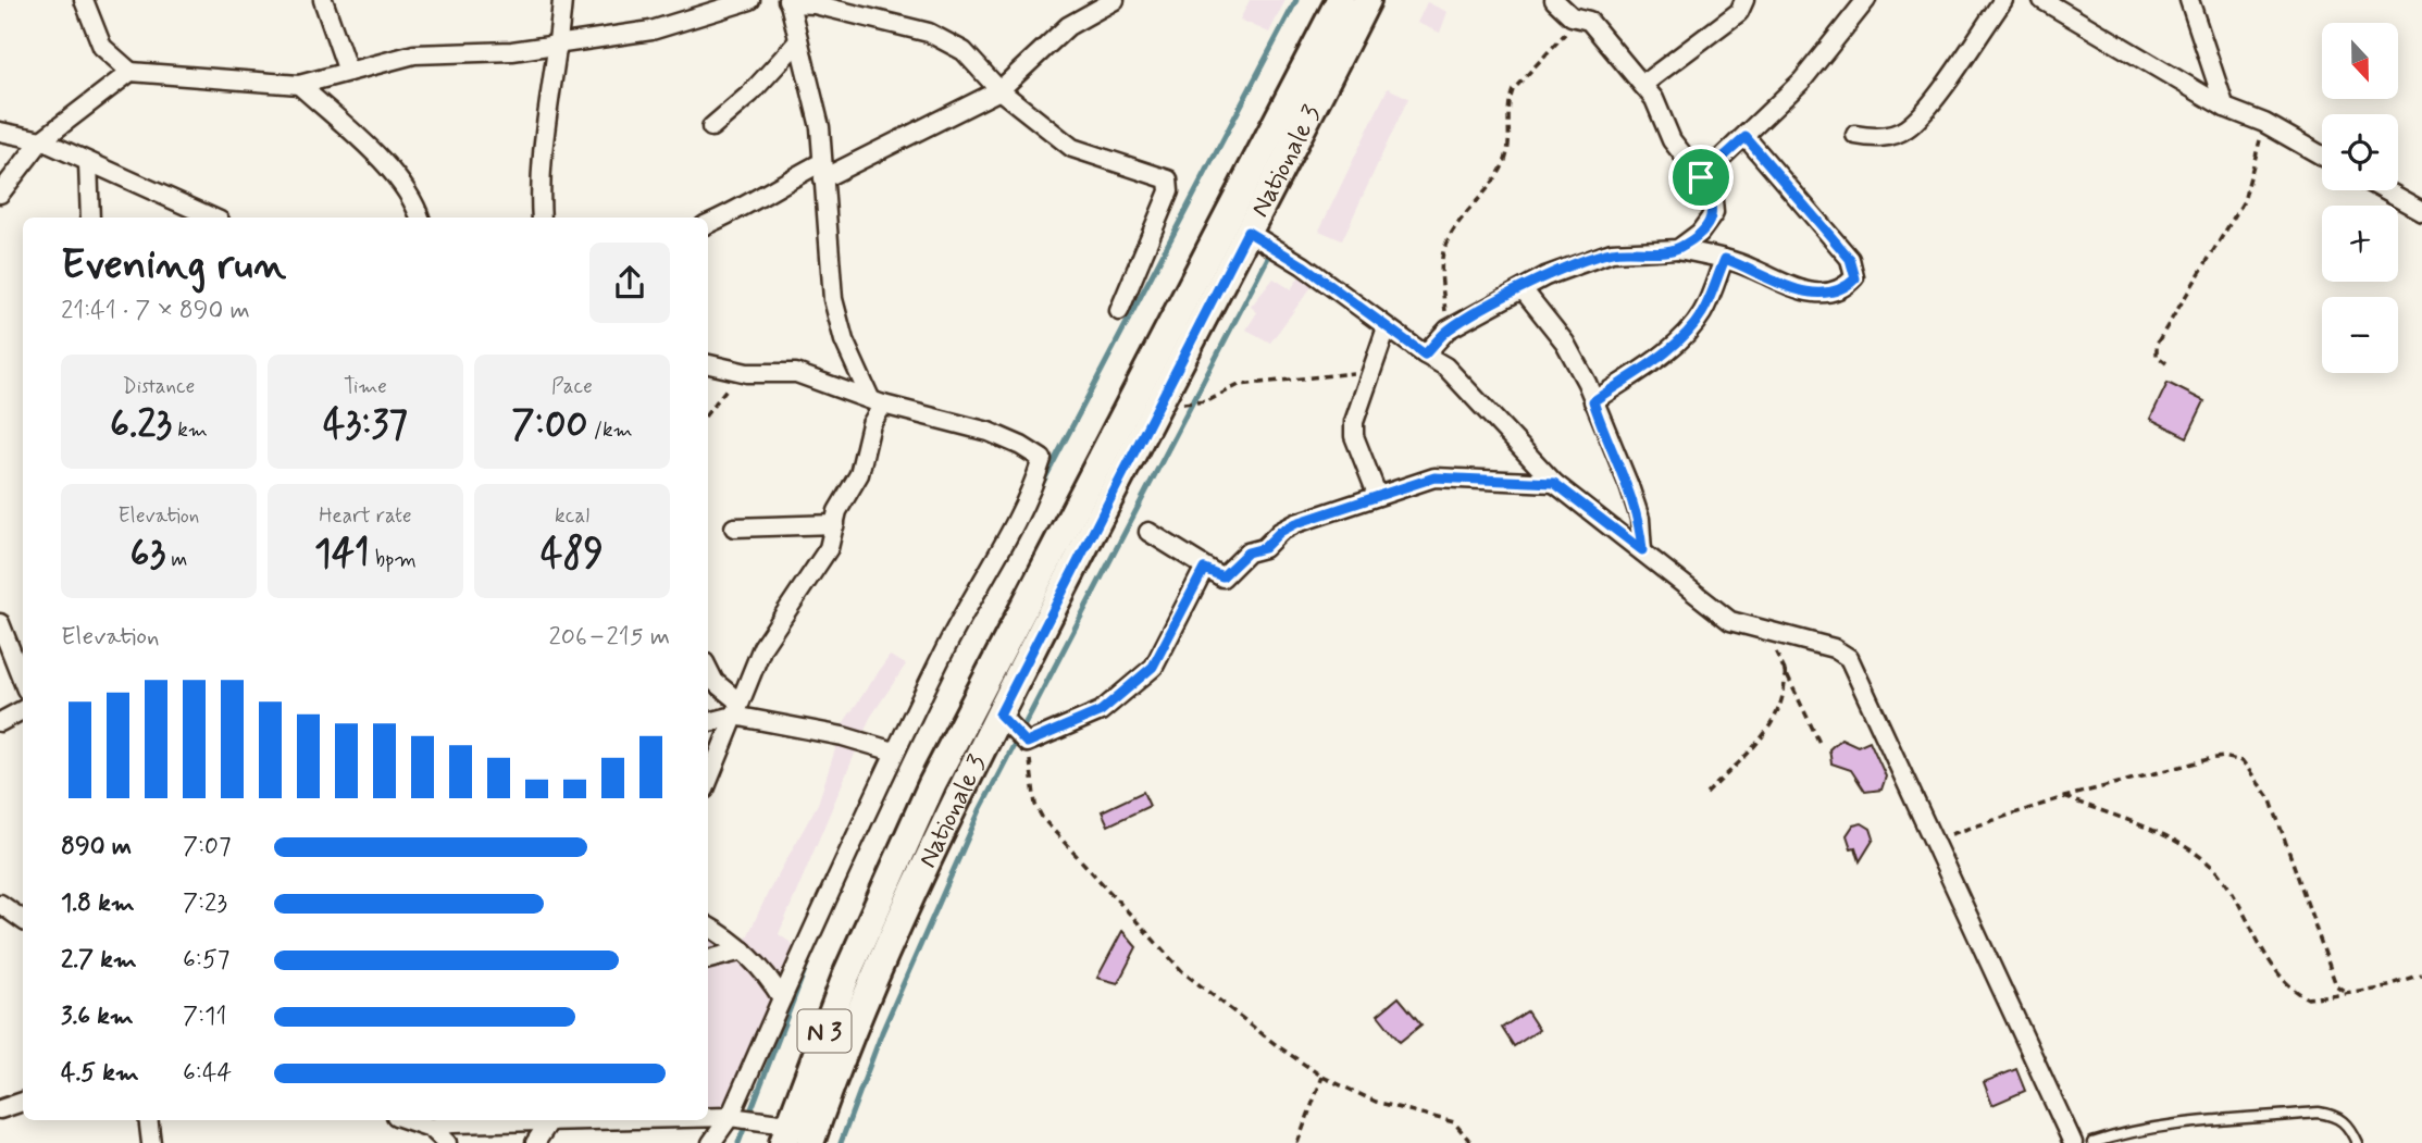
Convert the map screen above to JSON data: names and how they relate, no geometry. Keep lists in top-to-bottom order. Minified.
{"streets":{"main road":["Nationale 3","N 3"]},"north":"bottom","page":{"map_buttons":["+","−"],"heading":["Evening run","21:41 · 7 × 890 m"],"stats":[["Distance","6.23 km"],["Time","43:37"],["Pace","7:00 /km"],["Elevation","63 m"],["Heart rate","141 bpm"],["kcal","489"]],"chart":["Elevation","206–215 m"],"list":[{"name":"890 m","note":"7:07"},{"name":"1.8 km","note":"7:23"},{"name":"2.7 km","note":"6:57"},{"name":"3.6 km","note":"7:11"},{"name":"4.5 km","note":"6:44"}]}}
